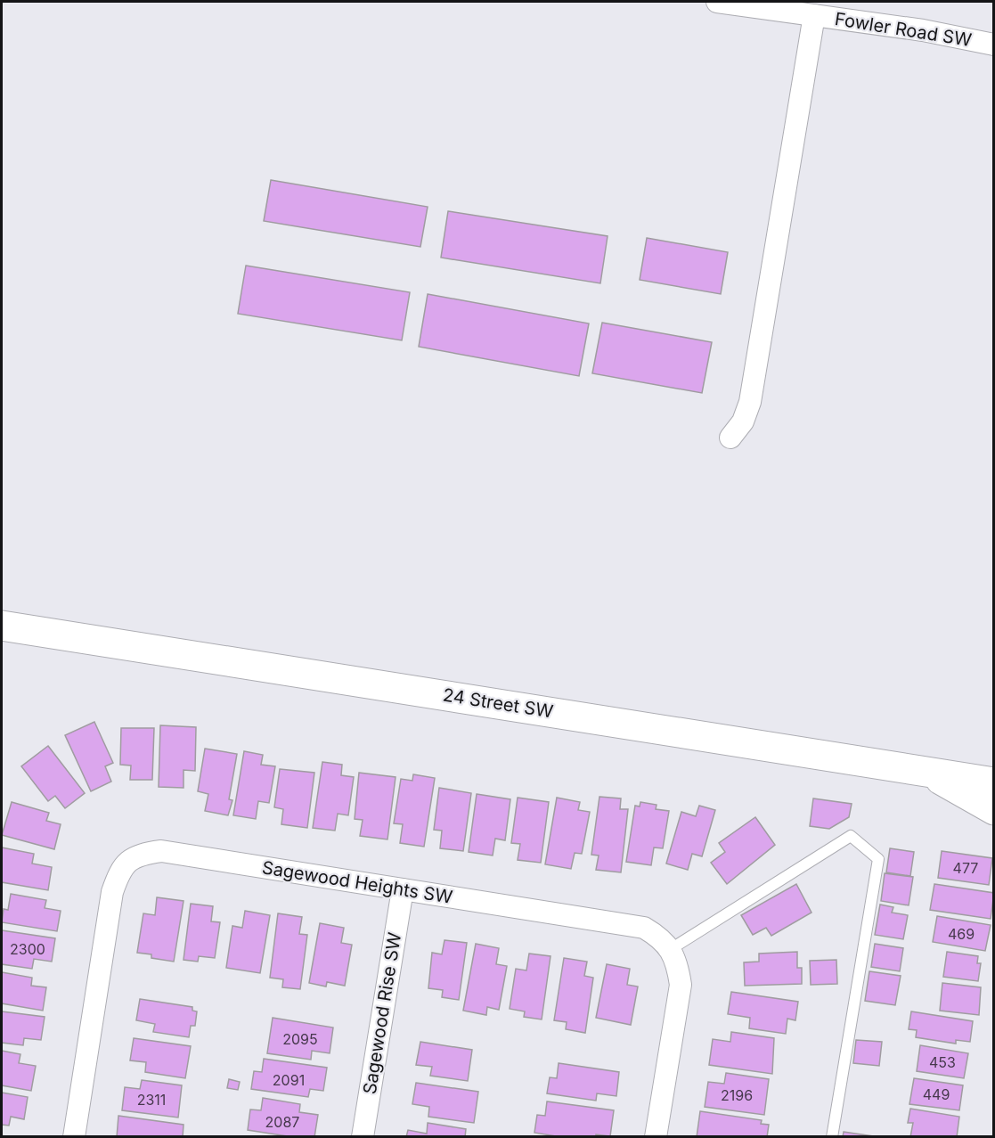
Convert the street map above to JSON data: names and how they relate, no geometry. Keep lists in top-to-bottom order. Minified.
{"streets":{"street":["Fowler Road SW","24 Street SW","Sagewood Heights SW","Sagewood Rise SW"]},"crossings":[["Sagewood Heights SW","Sagewood Rise SW"]],"house_numbers":["477","469","2300","2095","453","2091","449","2196","2311","2087"]}
